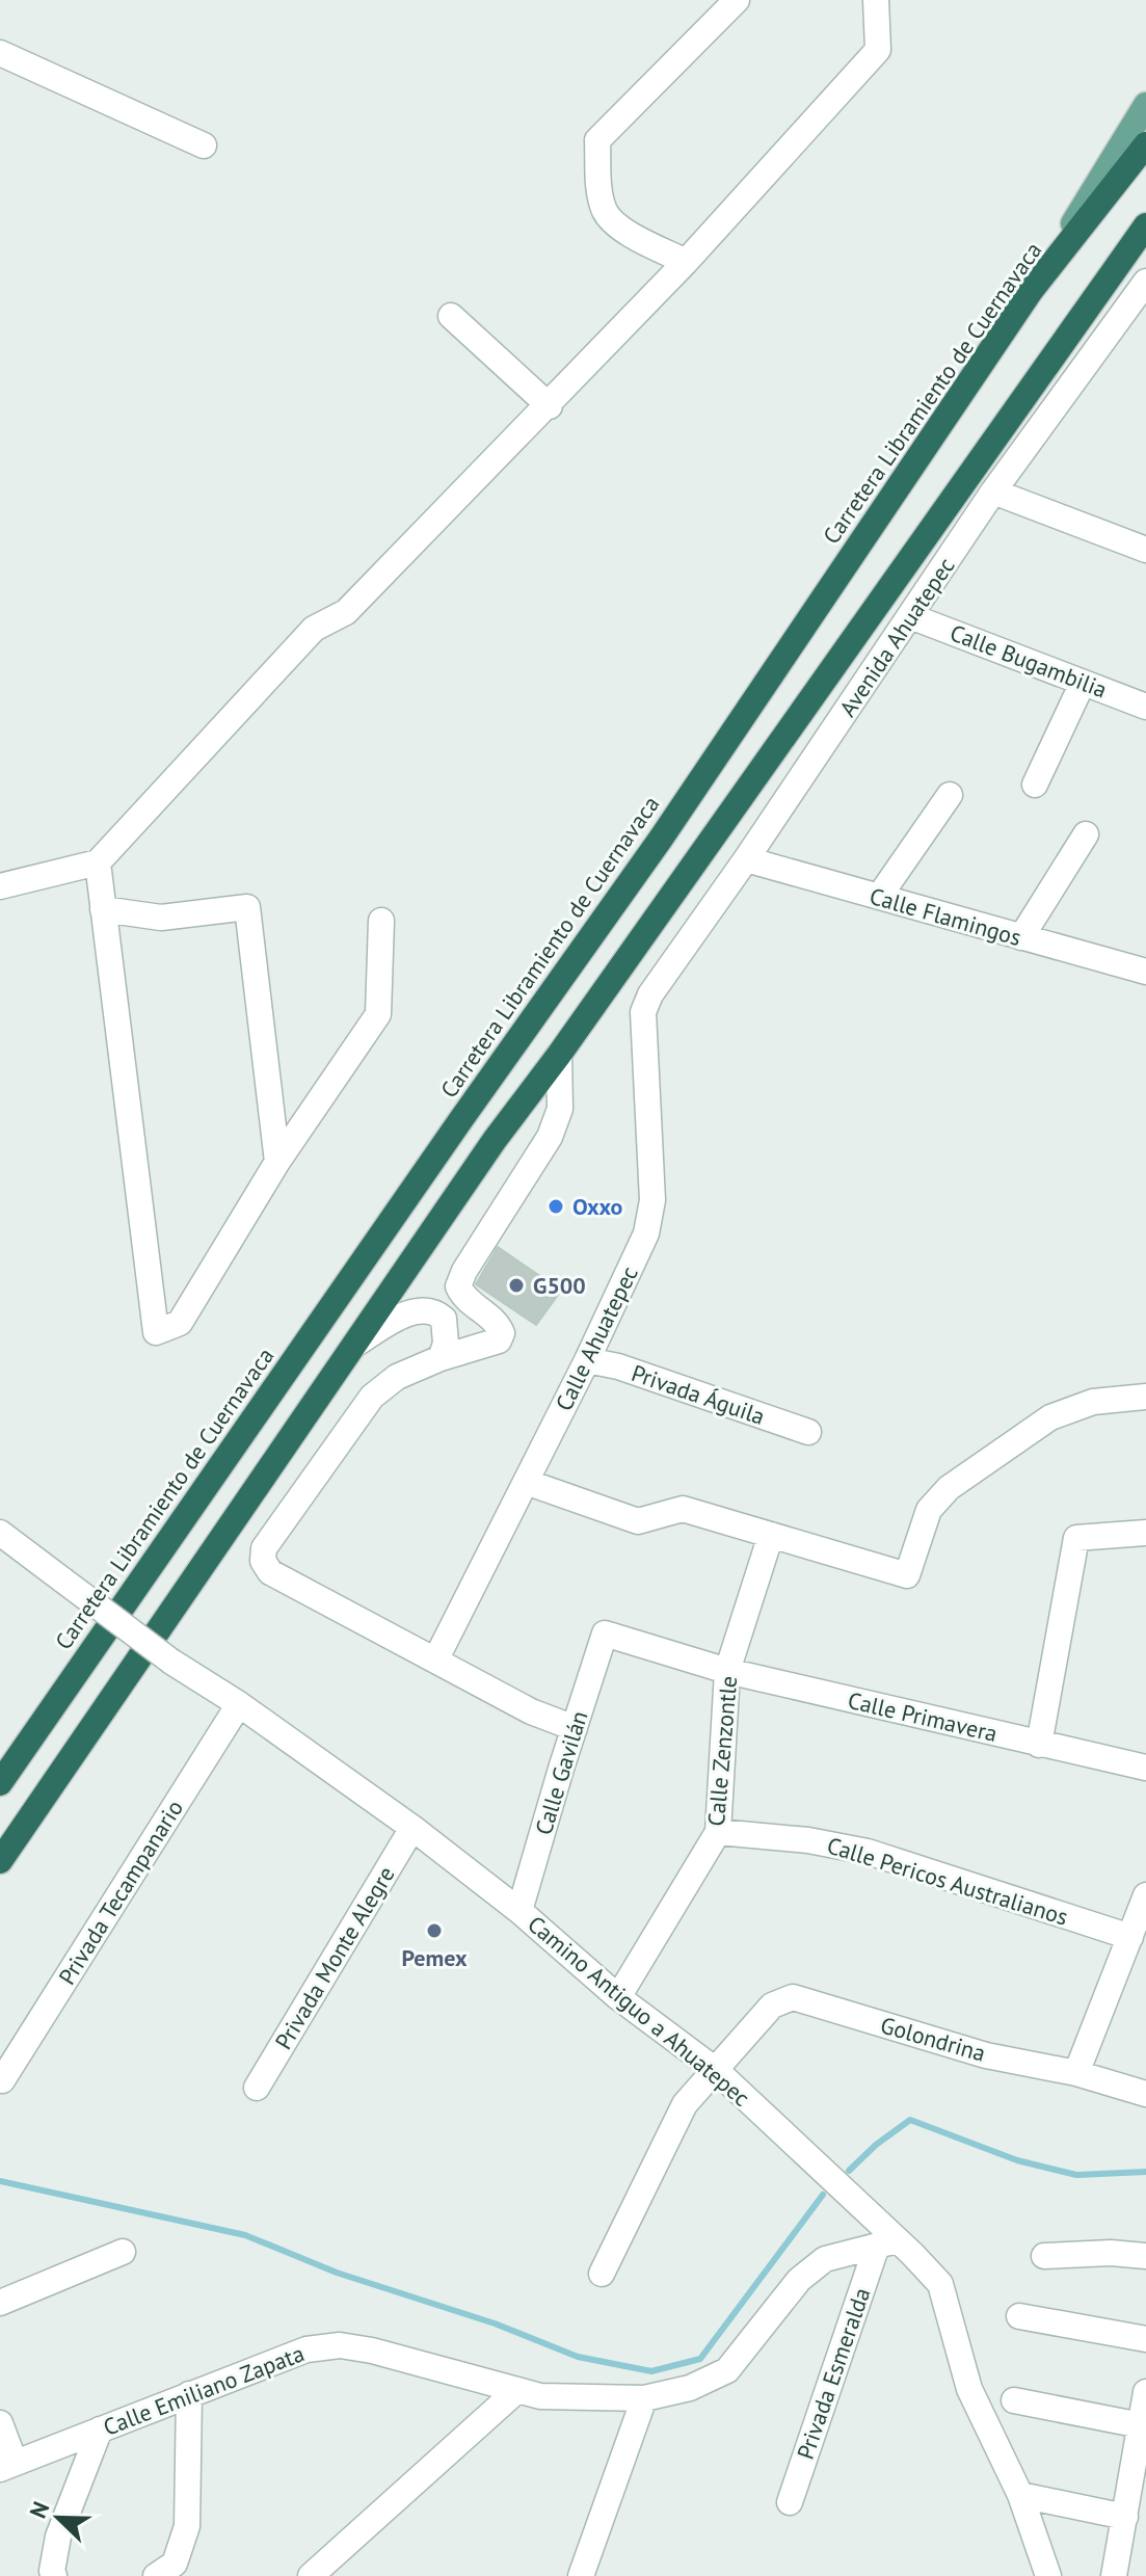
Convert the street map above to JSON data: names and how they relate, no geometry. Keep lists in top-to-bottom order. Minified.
{"streets":{"highway":["Carretera Libramiento de Cuernavaca"],"street":["Avenida Ahuatepec","Calle Bugambilia","Calle Flamingos","Calle Ahuatepec","Privada Águila","Calle Primavera","Calle Zenzontle","Calle Gavilán","Calle Pericos Australianos","Privada Tecampanario","Privada Monte Alegre","Camino Antiguo a Ahuatepec","Golondrina","Privada Esmeralda","Calle Emiliano Zapata"]},"crossings":[["Avenida Ahuatepec","Calle Bugambilia"],["Avenida Ahuatepec","Calle Flamingos"],["Avenida Ahuatepec","Calle Ahuatepec"],["Calle Ahuatepec","Privada Águila"],["Calle Primavera","Calle Zenzontle"],["Calle Primavera","Calle Gavilán"],["Calle Zenzontle","Calle Pericos Australianos"],["Calle Zenzontle","Camino Antiguo a Ahuatepec"],["Calle Gavilán","Camino Antiguo a Ahuatepec"],["Privada Tecampanario","Camino Antiguo a Ahuatepec"],["Privada Monte Alegre","Camino Antiguo a Ahuatepec"],["Camino Antiguo a Ahuatepec","Golondrina"],["Camino Antiguo a Ahuatepec","Privada Esmeralda"],["Camino Antiguo a Ahuatepec","Calle Emiliano Zapata"],["Privada Esmeralda","Calle Emiliano Zapata"]],"places":["Oxxo","G500","Pemex"],"north":"top left"}
